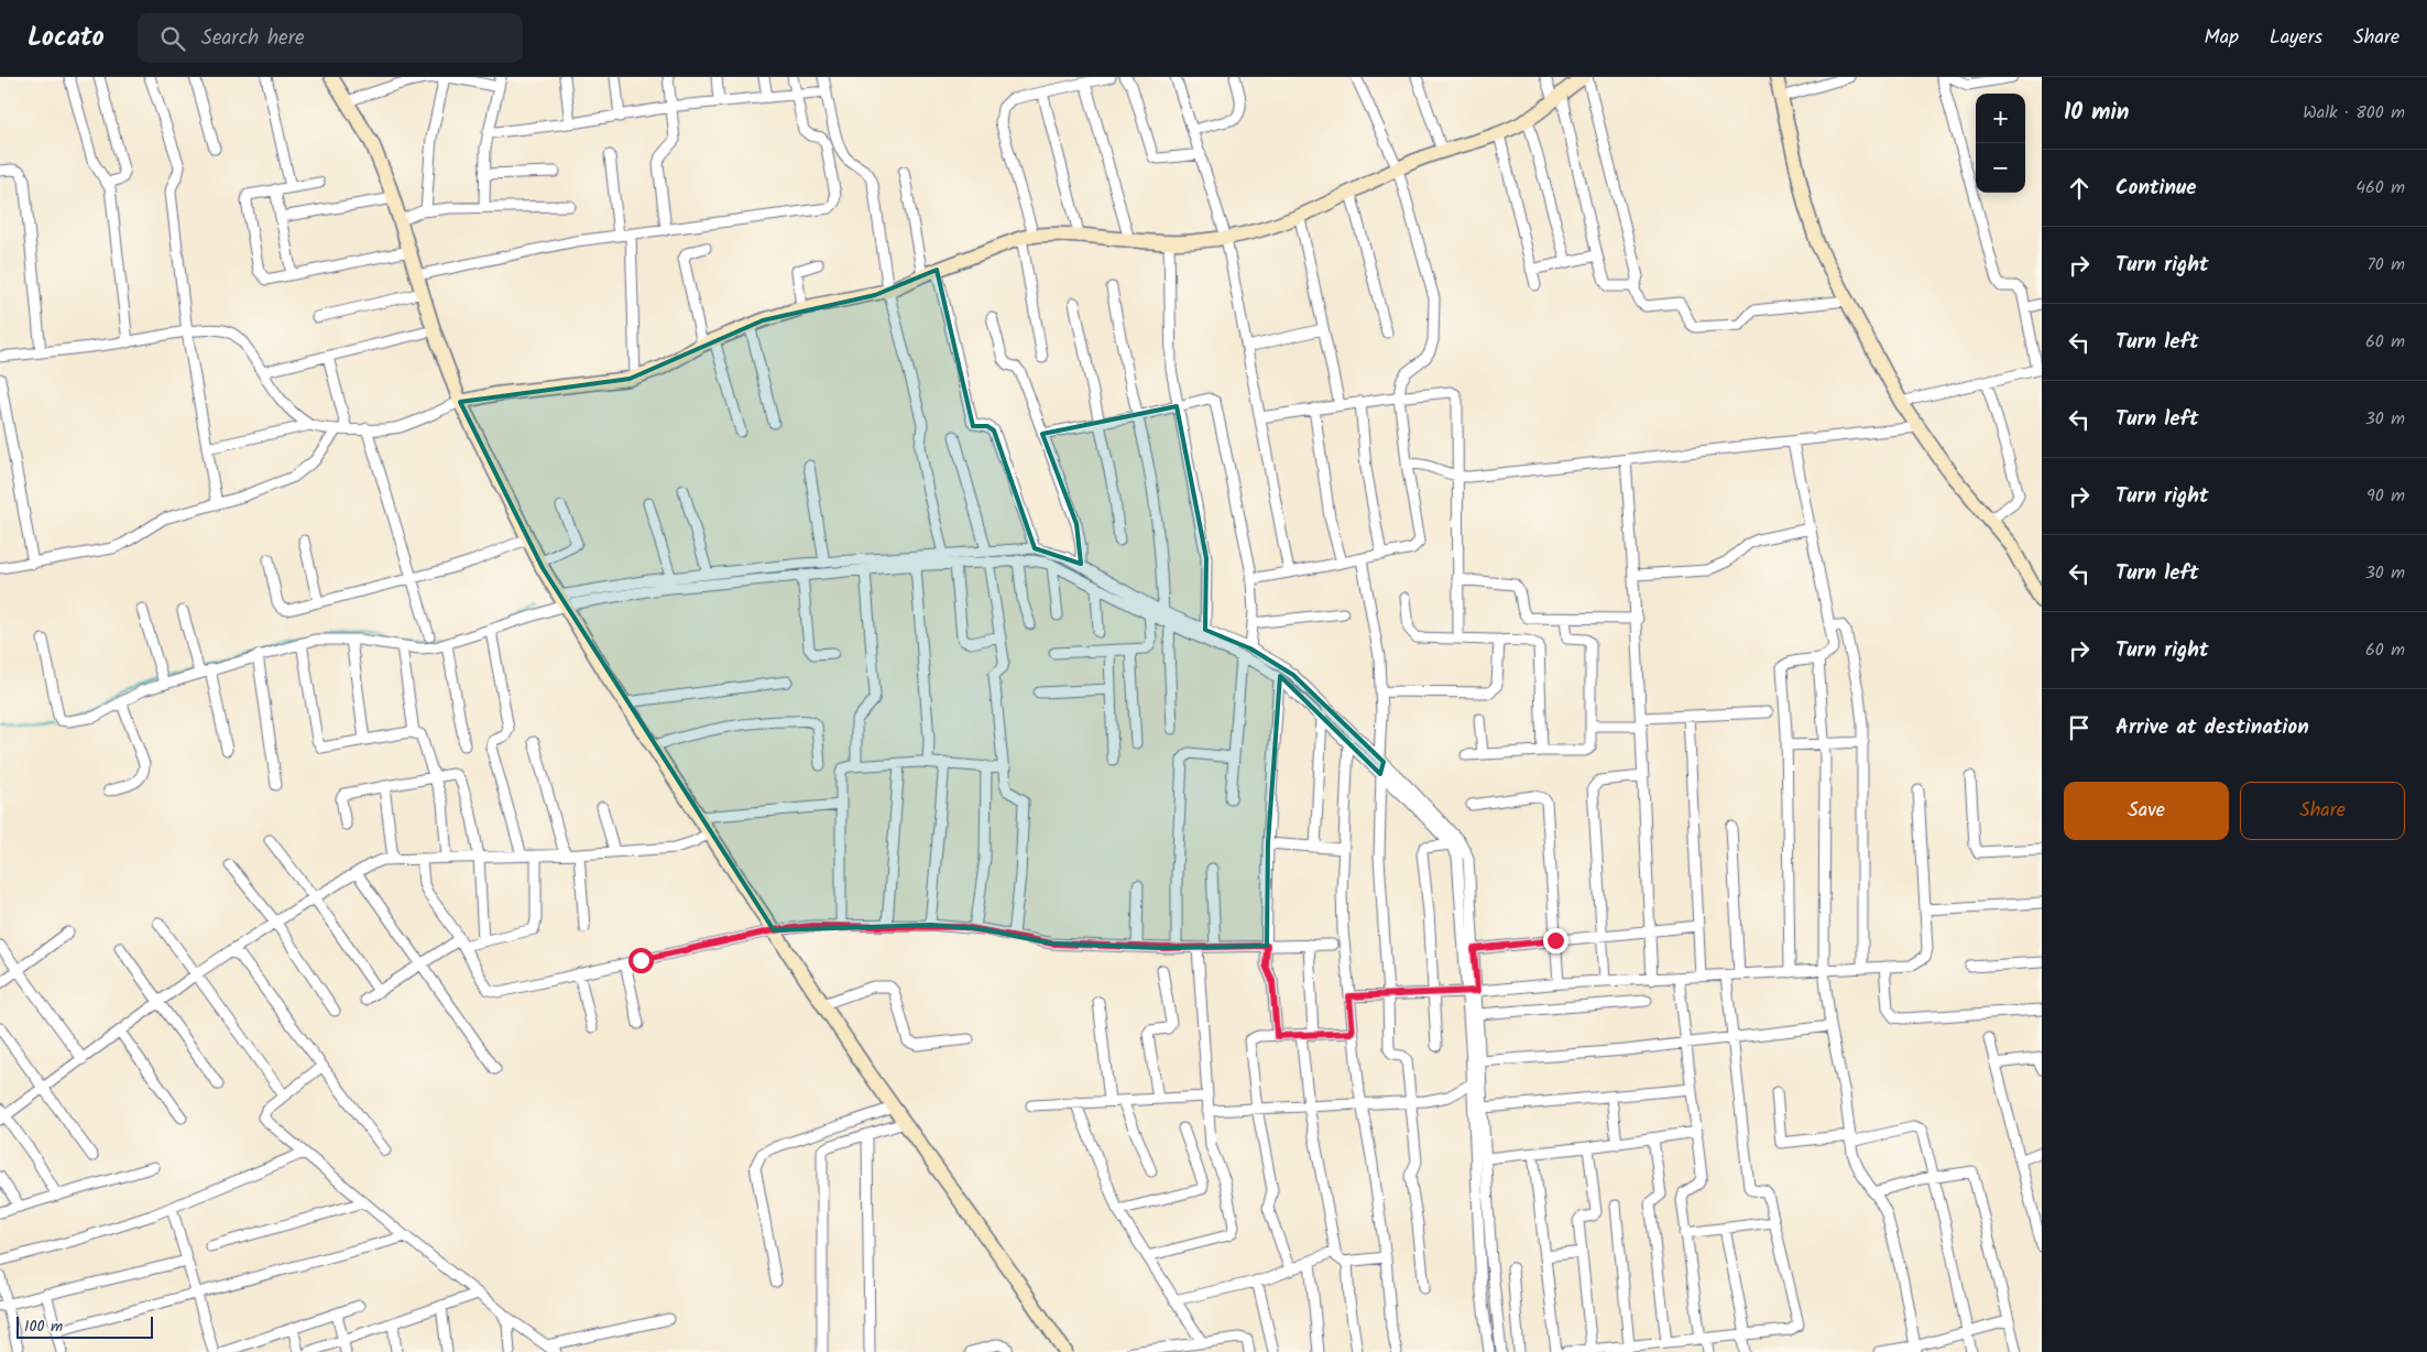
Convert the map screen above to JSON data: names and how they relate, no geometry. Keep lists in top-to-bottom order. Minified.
{"scale_bar":"100 m","page":{"header":"Locato","search":"Search here","nav":["Map","Layers","Share"],"heading":["10 min","Walk · 800 m"],"map_buttons":["+","−"],"list":[["Continue","460 m"],["Turn right","70 m"],["Turn left","60 m"],["Turn left","30 m"],["Turn right","90 m"],["Turn left","30 m"],["Turn right","60 m"],"Arrive at destination"],"buttons":["Save","Share"],"scale":"100 m"}}
